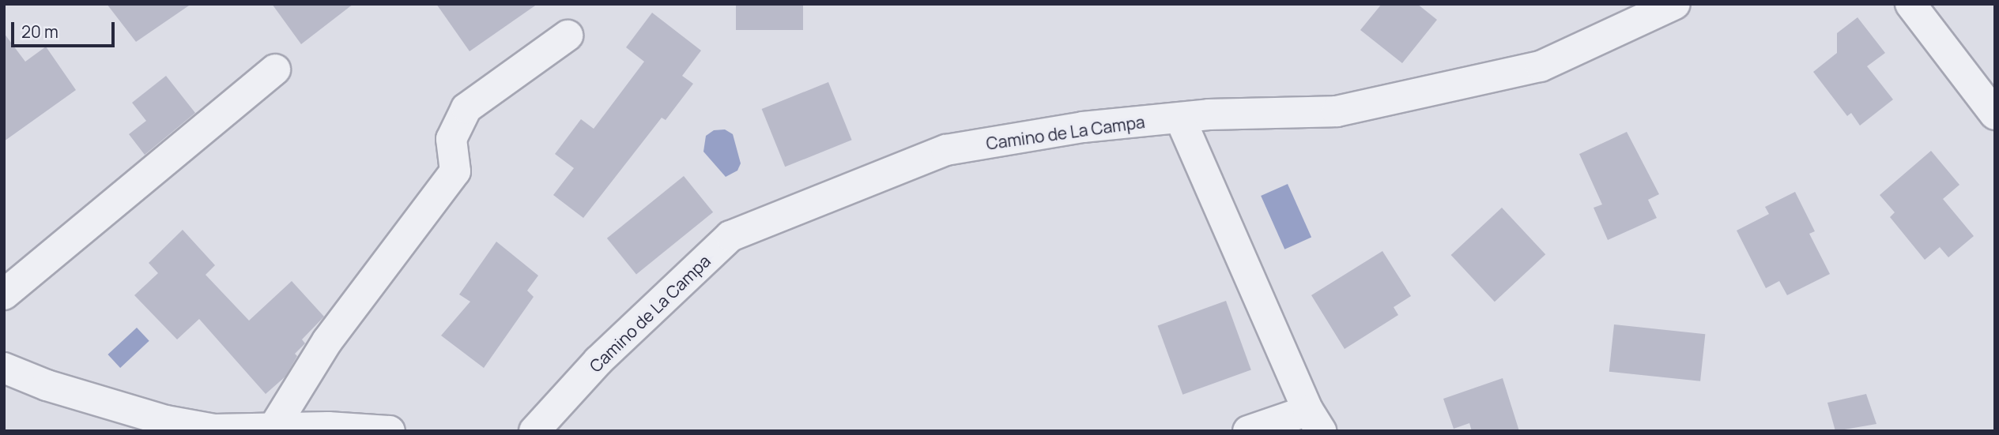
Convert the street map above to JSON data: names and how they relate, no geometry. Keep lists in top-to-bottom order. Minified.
{"streets":{"street":["Camino de La Campa"]},"scale_bar":"20 m"}
